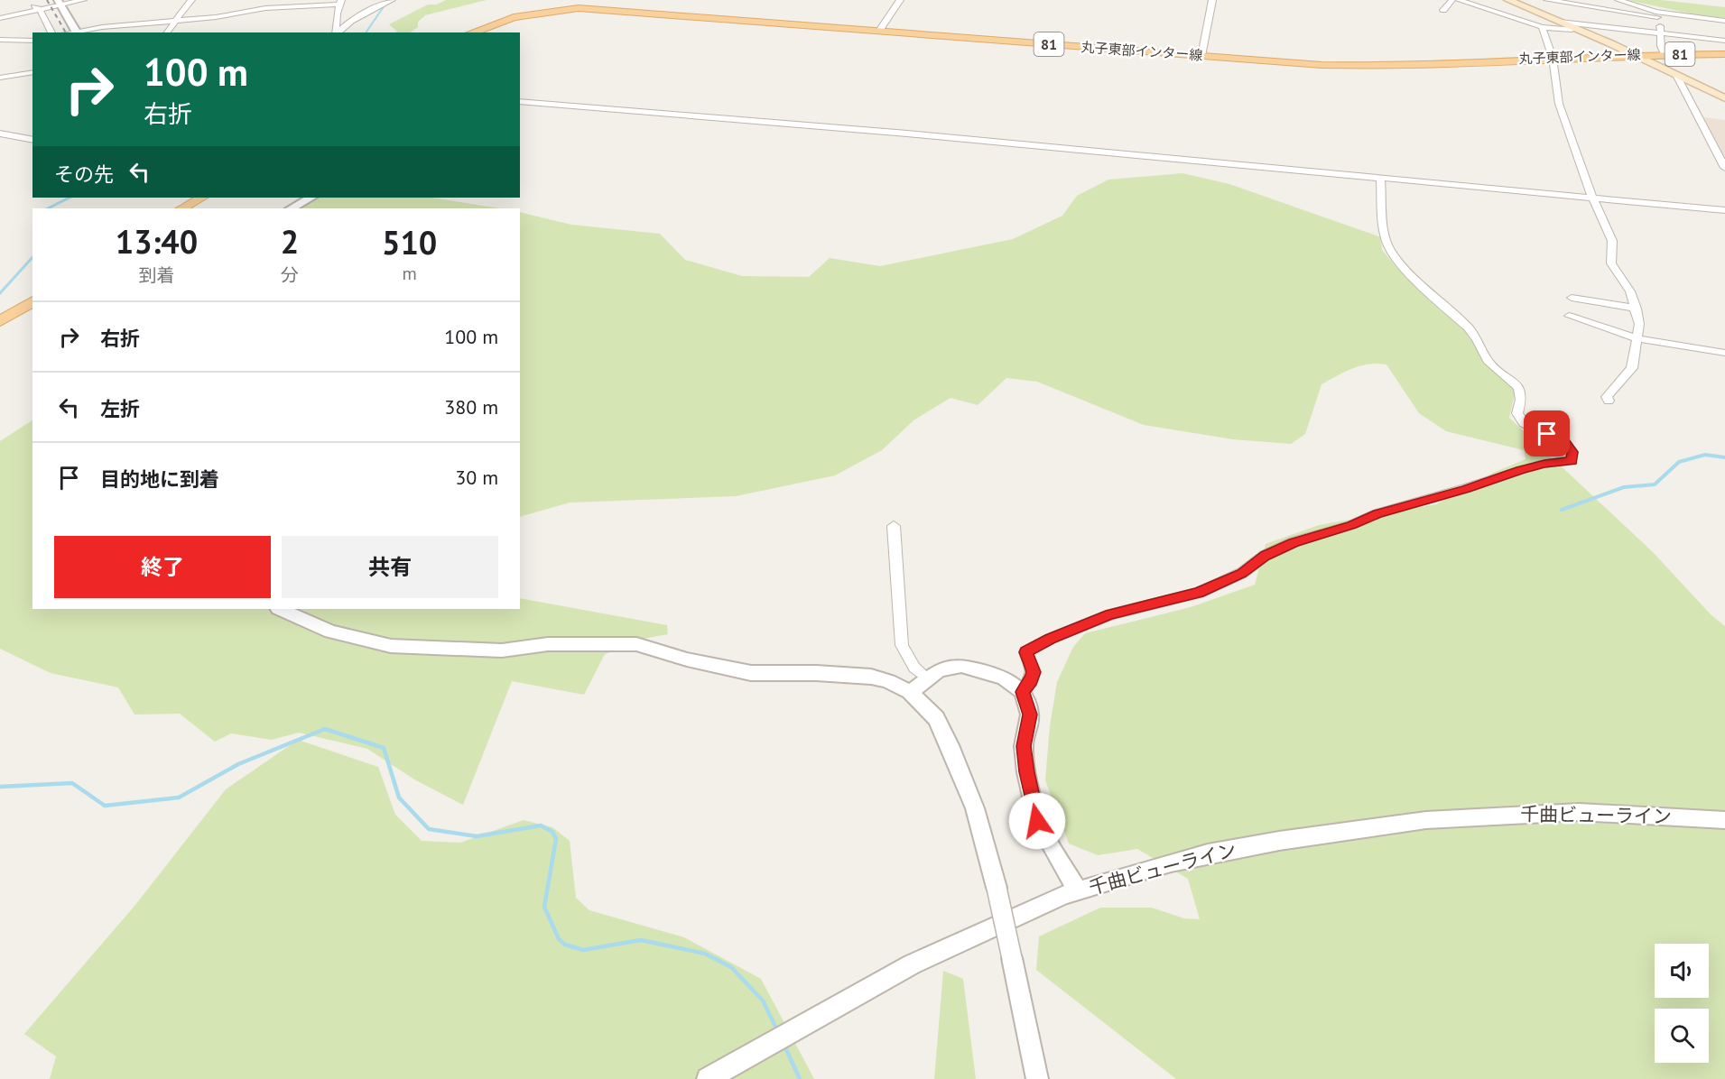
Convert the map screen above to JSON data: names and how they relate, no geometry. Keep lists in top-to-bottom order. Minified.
{"streets":{"main road":["81","丸子東部インター線"],"street":["千曲ビューライン"]},"page":{"turn":["100 m","右折"],"then":"その先","eta":["13:40","到着","2","分","510","m"],"list":[{"name":"右折","value":"100 m"},{"name":"左折","value":"380 m"},{"name":"目的地に到着","value":"30 m"}],"buttons":["終了","共有"]}}
